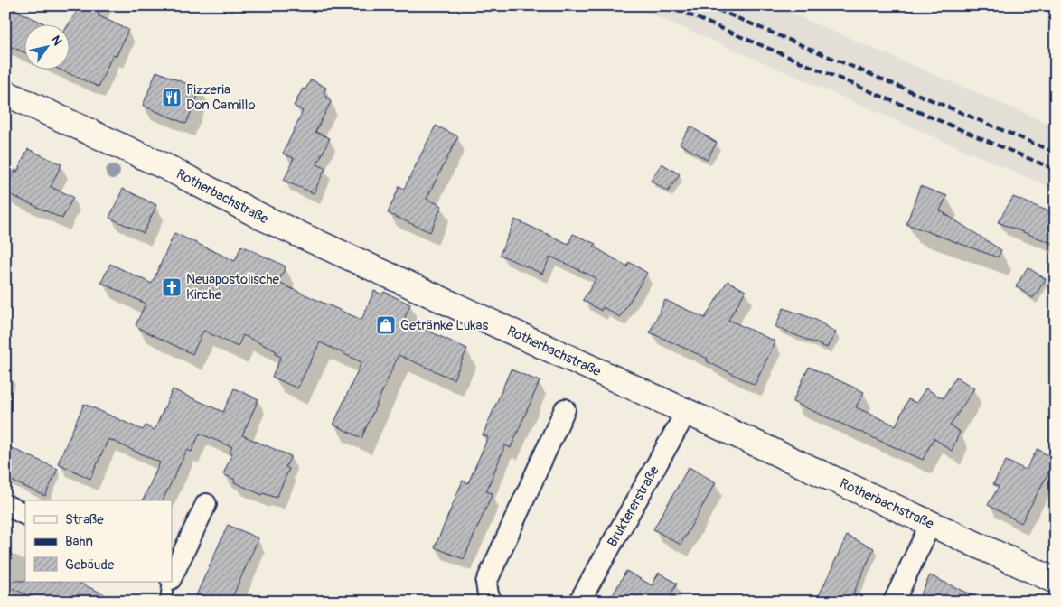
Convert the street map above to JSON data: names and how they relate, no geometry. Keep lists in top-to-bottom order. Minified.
{"streets":{"street":["Rotherbachstraße","Bruktererstraße"]},"crossings":[["Rotherbachstraße","Bruktererstraße"]],"places":{"restaurant":["Pizzeria Don Camillo"],"church":["Neuapostolische Kirche"],"shop":["Getränke Lukas"]},"legend":["Straße","Bahn","Gebäude"],"north":"top right"}
